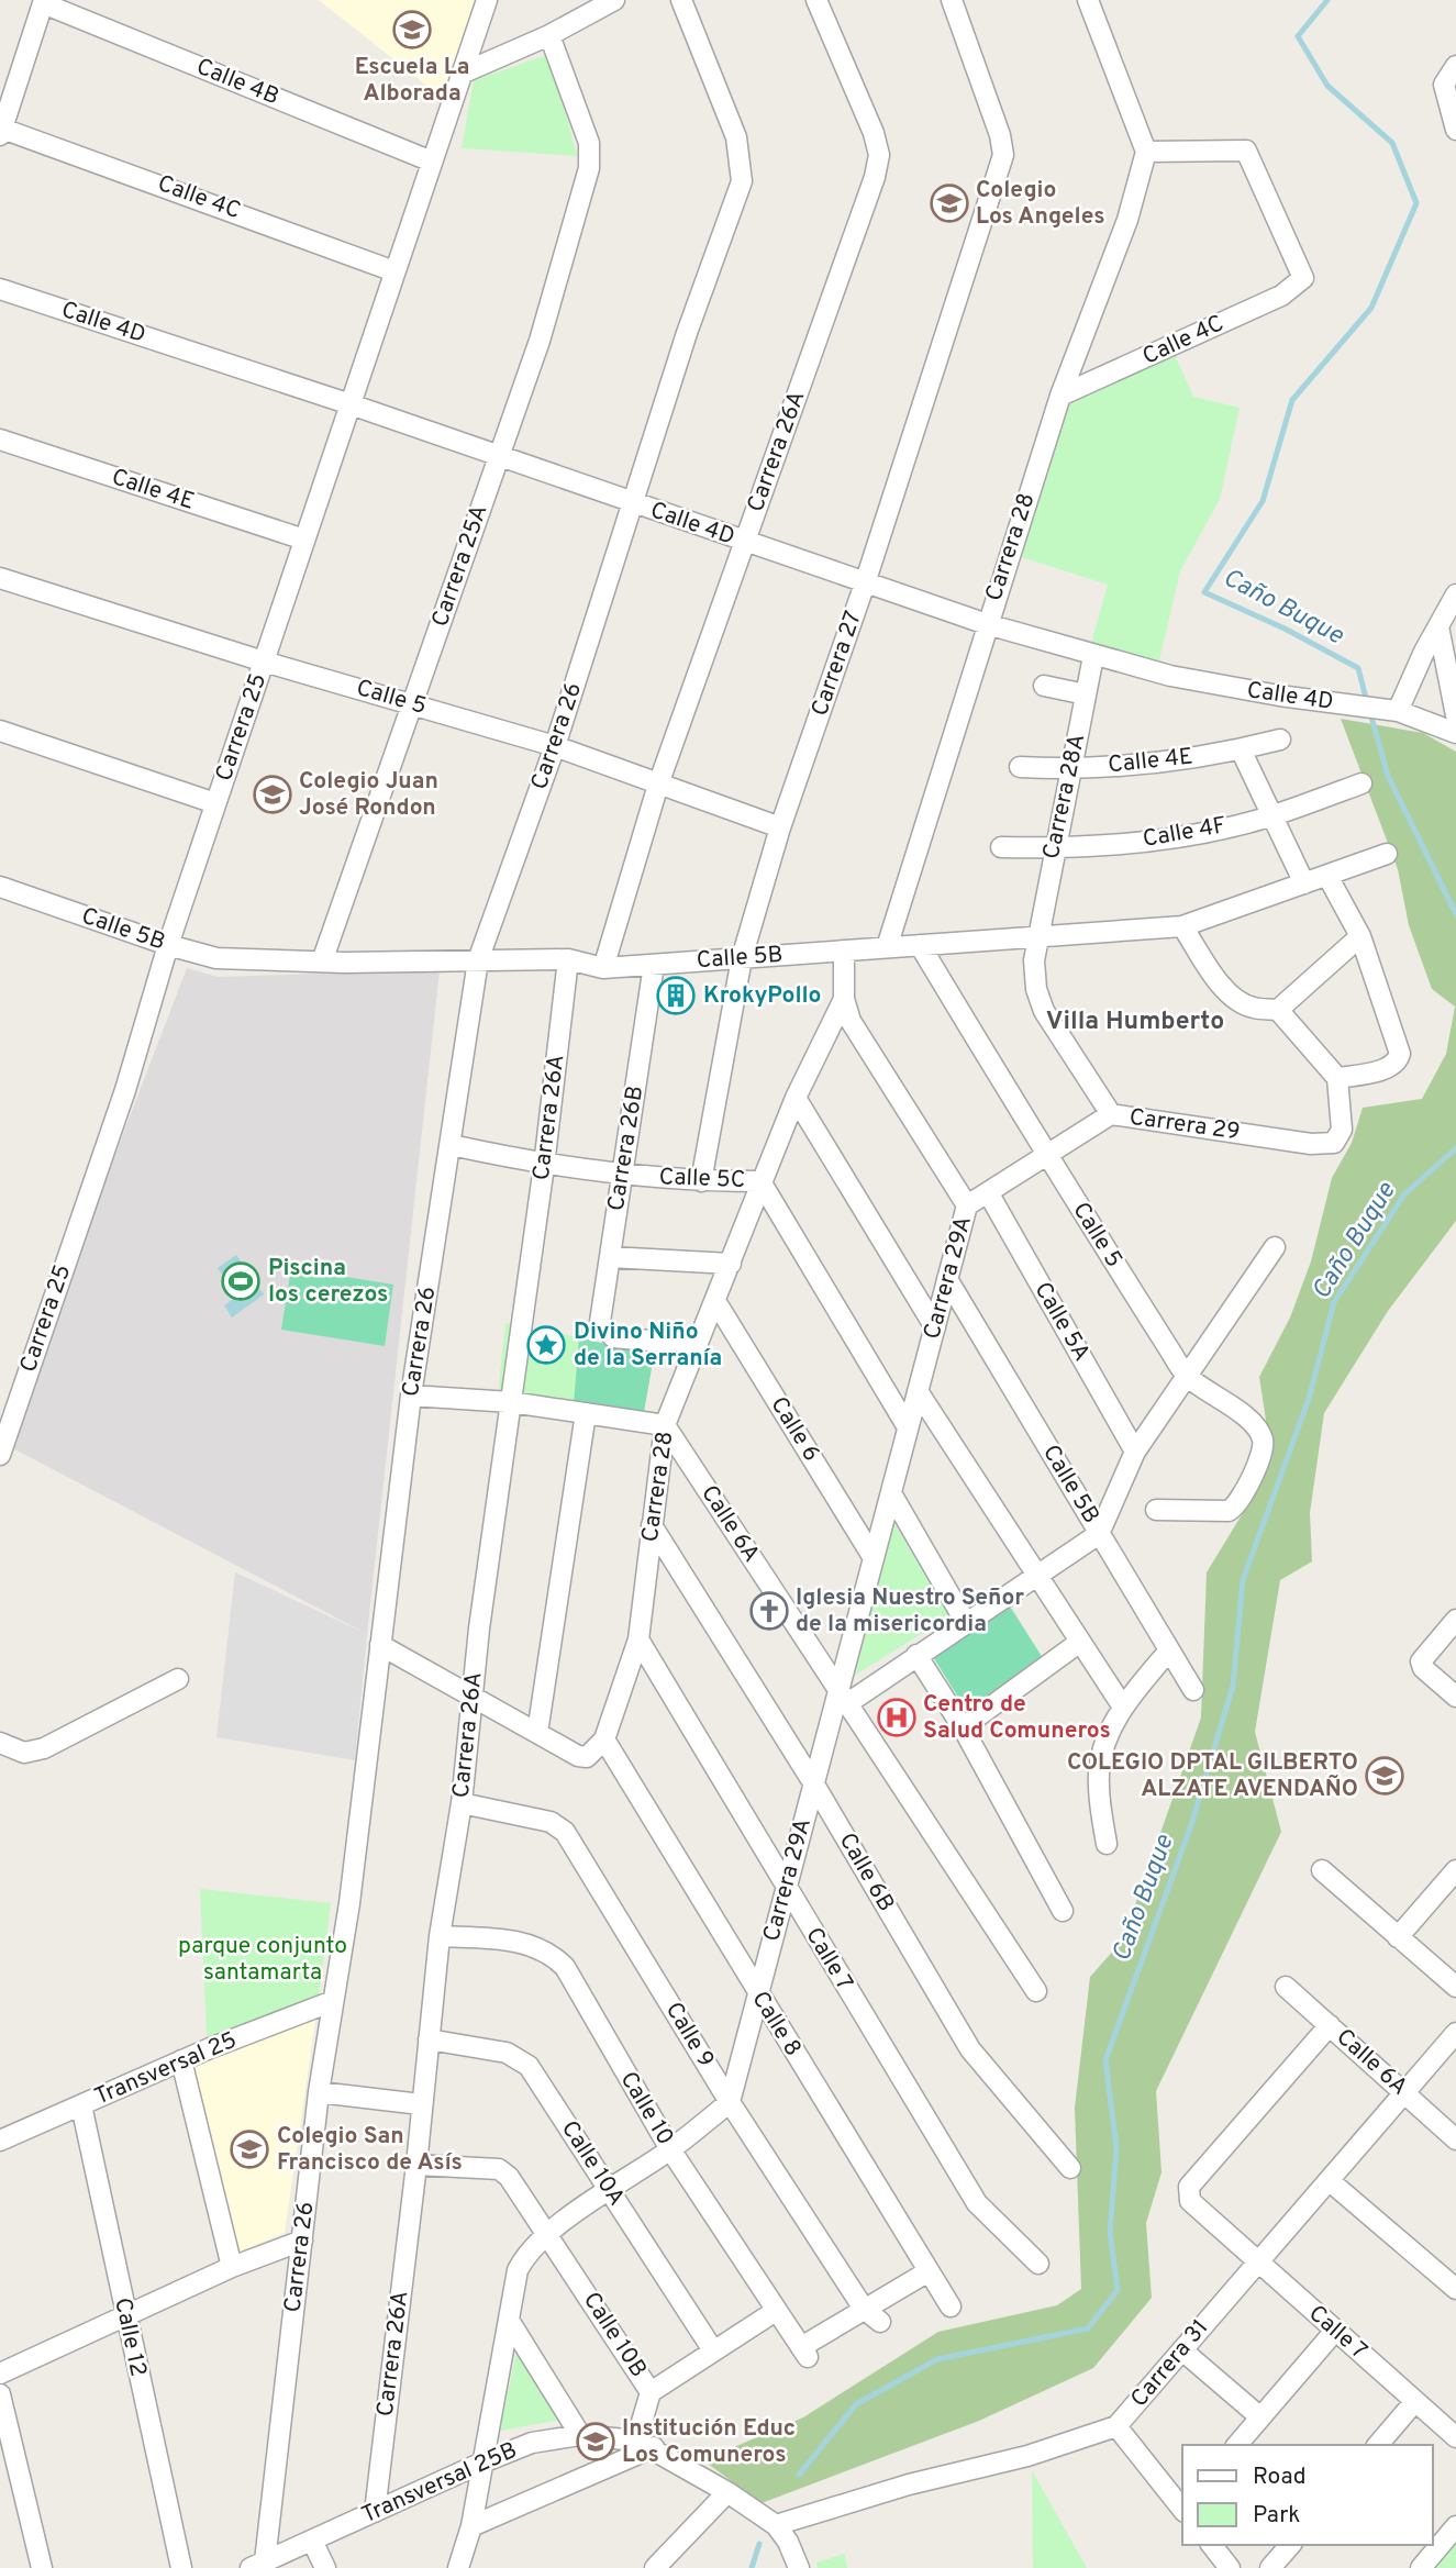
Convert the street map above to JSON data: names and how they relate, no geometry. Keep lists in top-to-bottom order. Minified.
{"streets":{"street":["Calle 4B","Calle 4C","Calle 4D","Carrera 26A","Calle 4E","Carrera 28","Carrera 25A","Carrera 27","Calle 5","Carrera 25","Carrera 26","Carrera 28A","Calle 4F","Calle 5B","Carrera 29","Carrera 26B","Calle 5C","Carrera 29A","Calle 5A","Calle 6","Calle 6A","Calle 6B","Calle 7","Calle 8","Calle 9","Transversal 25","Calle 10","Calle 10A","Calle 10B","Calle 12","Carrera 31","Transversal 25B"]},"crossings":[["Calle 4B","Carrera 25"],["Calle 4C","Carrera 28"],["Calle 4C","Carrera 25"],["Calle 4D","Carrera 26A"],["Calle 4D","Carrera 28"],["Calle 4D","Carrera 25A"],["Calle 4D","Carrera 27"],["Calle 4D","Carrera 25"],["Calle 4D","Carrera 26"],["Calle 4D","Carrera 28A"],["Carrera 26A","Calle 5"],["Carrera 26A","Calle 5B"],["Carrera 26A","Calle 5C"],["Carrera 26A","Calle 9"],["Carrera 26A","Calle 10"],["Carrera 26A","Calle 10A"],["Carrera 26A","Calle 10B"],["Carrera 26A","Transversal 25B"],["Calle 4E","Carrera 25"],["Calle 4E","Carrera 28A"],["Carrera 28","Calle 5B"],["Carrera 28","Carrera 26B"],["Carrera 28","Calle 5C"],["Carrera 28","Calle 6"],["Carrera 28","Calle 6A"],["Carrera 28","Calle 6B"],["Carrera 28","Calle 7"],["Carrera 28","Calle 8"],["Carrera 25A","Calle 5"],["Carrera 25A","Calle 5B"],["Carrera 27","Calle 5"],["Carrera 27","Calle 5B"],["Carrera 27","Calle 5C"],["Calle 5","Carrera 25"],["Calle 5","Carrera 26"],["Calle 5","Calle 5B"],["Calle 5","Carrera 29"],["Carrera 25","Calle 5B"],["Carrera 26","Calle 5B"],["Carrera 26","Calle 5C"],["Carrera 26","Transversal 25"],["Carrera 26","Transversal 25B"],["Carrera 28A","Calle 4F"],["Carrera 28A","Calle 5B"],["Carrera 28A","Carrera 29"],["Calle 5B","Carrera 26B"],["Calle 5B","Carrera 29A"],["Carrera 29","Carrera 29A"],["Carrera 29","Calle 5A"],["Carrera 26B","Calle 5C"],["Calle 5C","Carrera 29A"],["Carrera 29A","Calle 6"],["Carrera 29A","Calle 6A"],["Carrera 29A","Calle 6B"],["Carrera 29A","Calle 7"],["Carrera 29A","Calle 8"],["Carrera 29A","Calle 9"],["Calle 6A","Calle 7"],["Calle 6A","Carrera 31"],["Calle 7","Carrera 31"],["Calle 9","Calle 10"],["Transversal 25","Calle 12"],["Calle 10B","Transversal 25B"]],"districts":["Villa Humberto"],"water":["Caño Buque"],"parks":["parque conjunto santamarta"],"places":{"school or university":["Escuela La Alborada","Colegio Los Angeles","Colegio Juan José Rondon","COLEGIO DPTAL GILBERTO ALZATE AVENDAÑO","Colegio San Francisco de Asís","Institución Educ Los Comuneros"],"building":["KrokyPollo"],"sports":["Piscina los cerezos"],"place":["Divino Niño de la Serranía"],"church":["Iglesia Nuestro Señor de la misericordia"],"hospital":["Centro de Salud Comuneros"]},"legend":["Road","Park"]}
